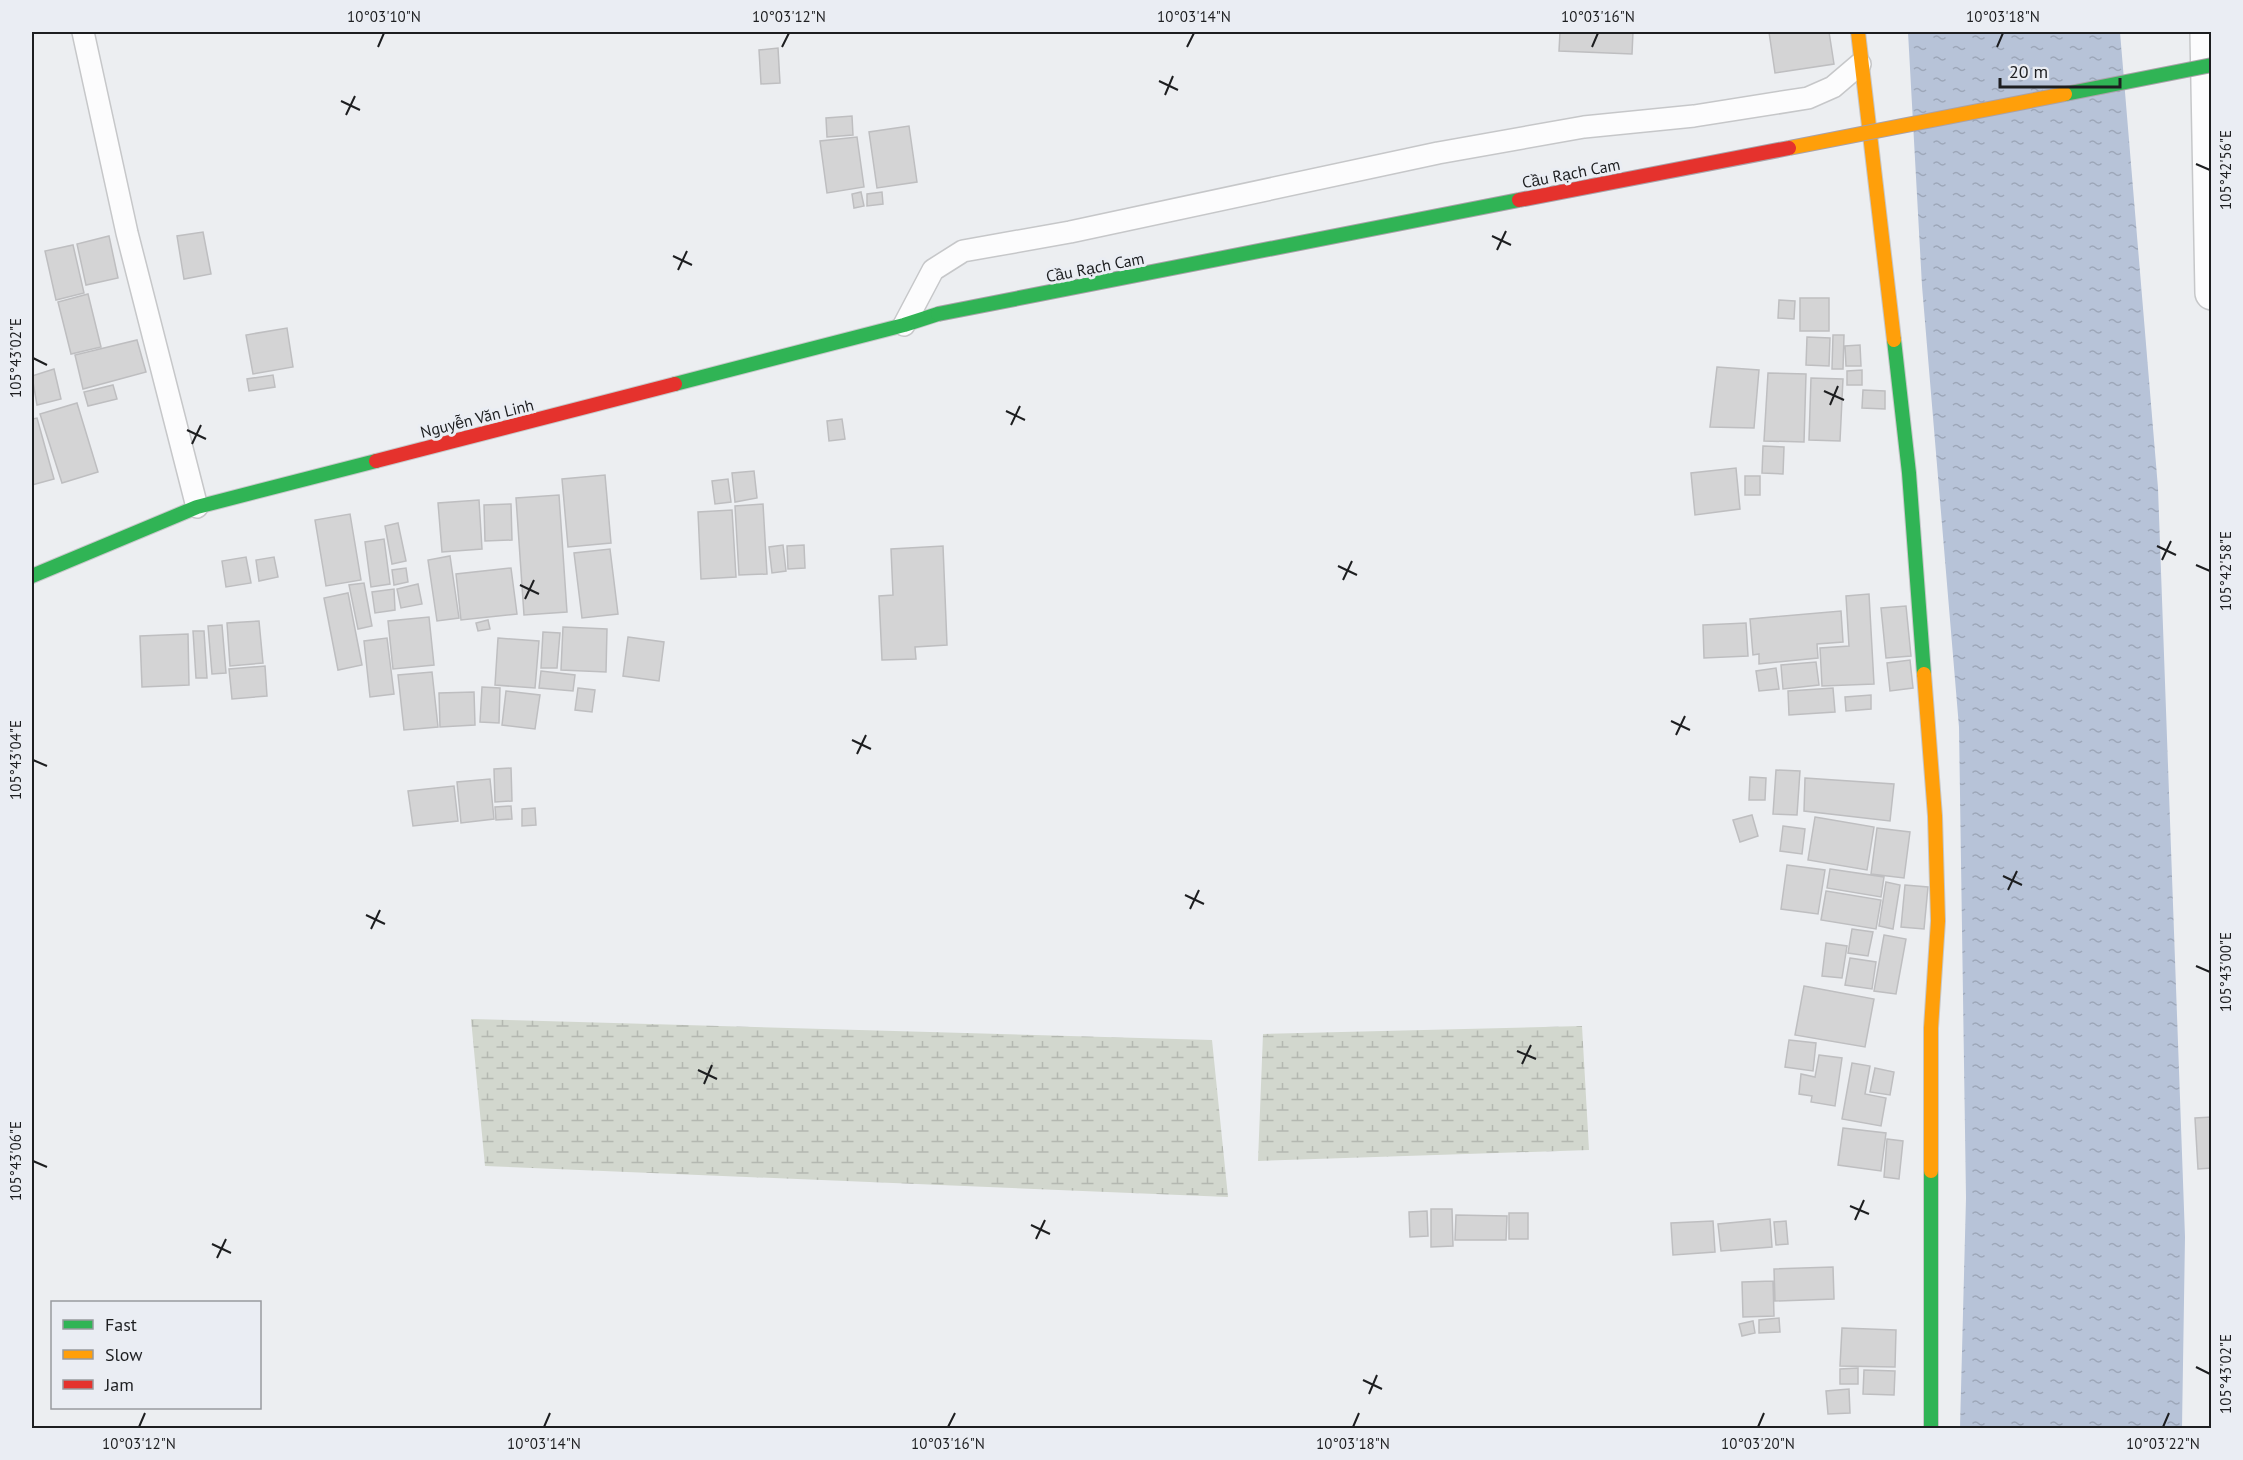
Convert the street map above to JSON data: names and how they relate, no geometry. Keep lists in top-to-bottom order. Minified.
{"streets":{"main road":["Cầu Rạch Cam","Nguyễn Văn Linh"]},"crossings":[["Cầu Rạch Cam","Nguyễn Văn Linh"]],"legend":["Fast","Slow","Jam"],"scale_bar":"20 m","coordinates":["10°03'10\"N","10°03'12\"N","10°03'14\"N","10°03'16\"N","10°03'18\"N","105°42'56\"E","105°43'02\"E","105°42'58\"E","105°43'04\"E","105°43'00\"E","105°43'06\"E","10°03'20\"N","10°03'22\"N"]}
